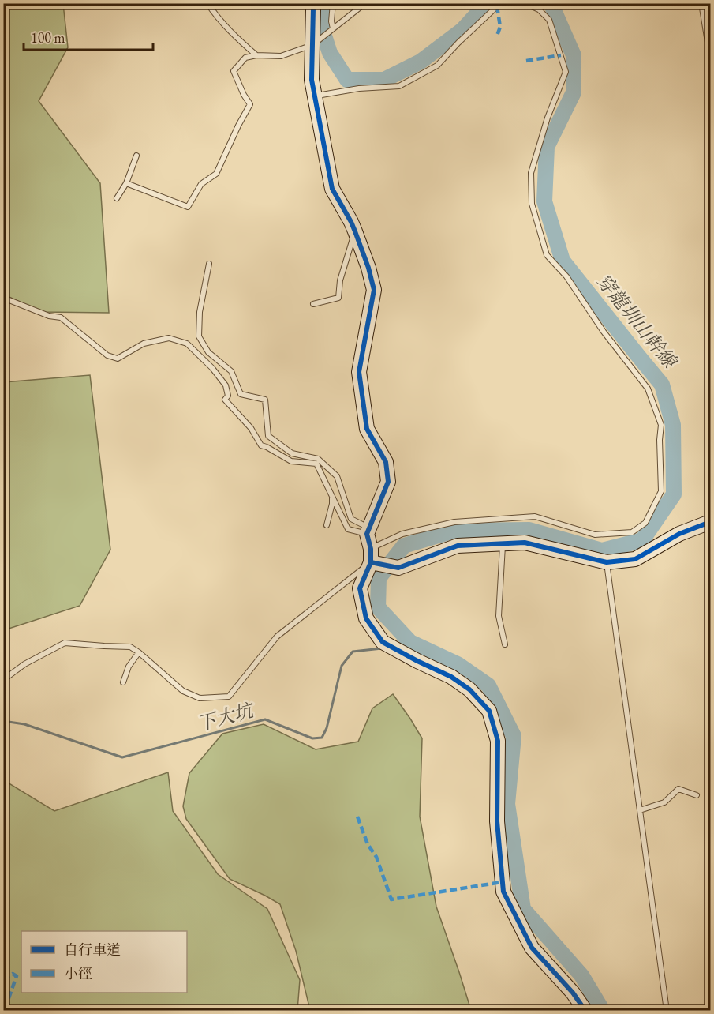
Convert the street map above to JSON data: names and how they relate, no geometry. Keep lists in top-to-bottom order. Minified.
{"water":["穿龍圳山幹線","下大坑"],"legend":["自行車道","小徑"],"scale_bar":"100 m"}
